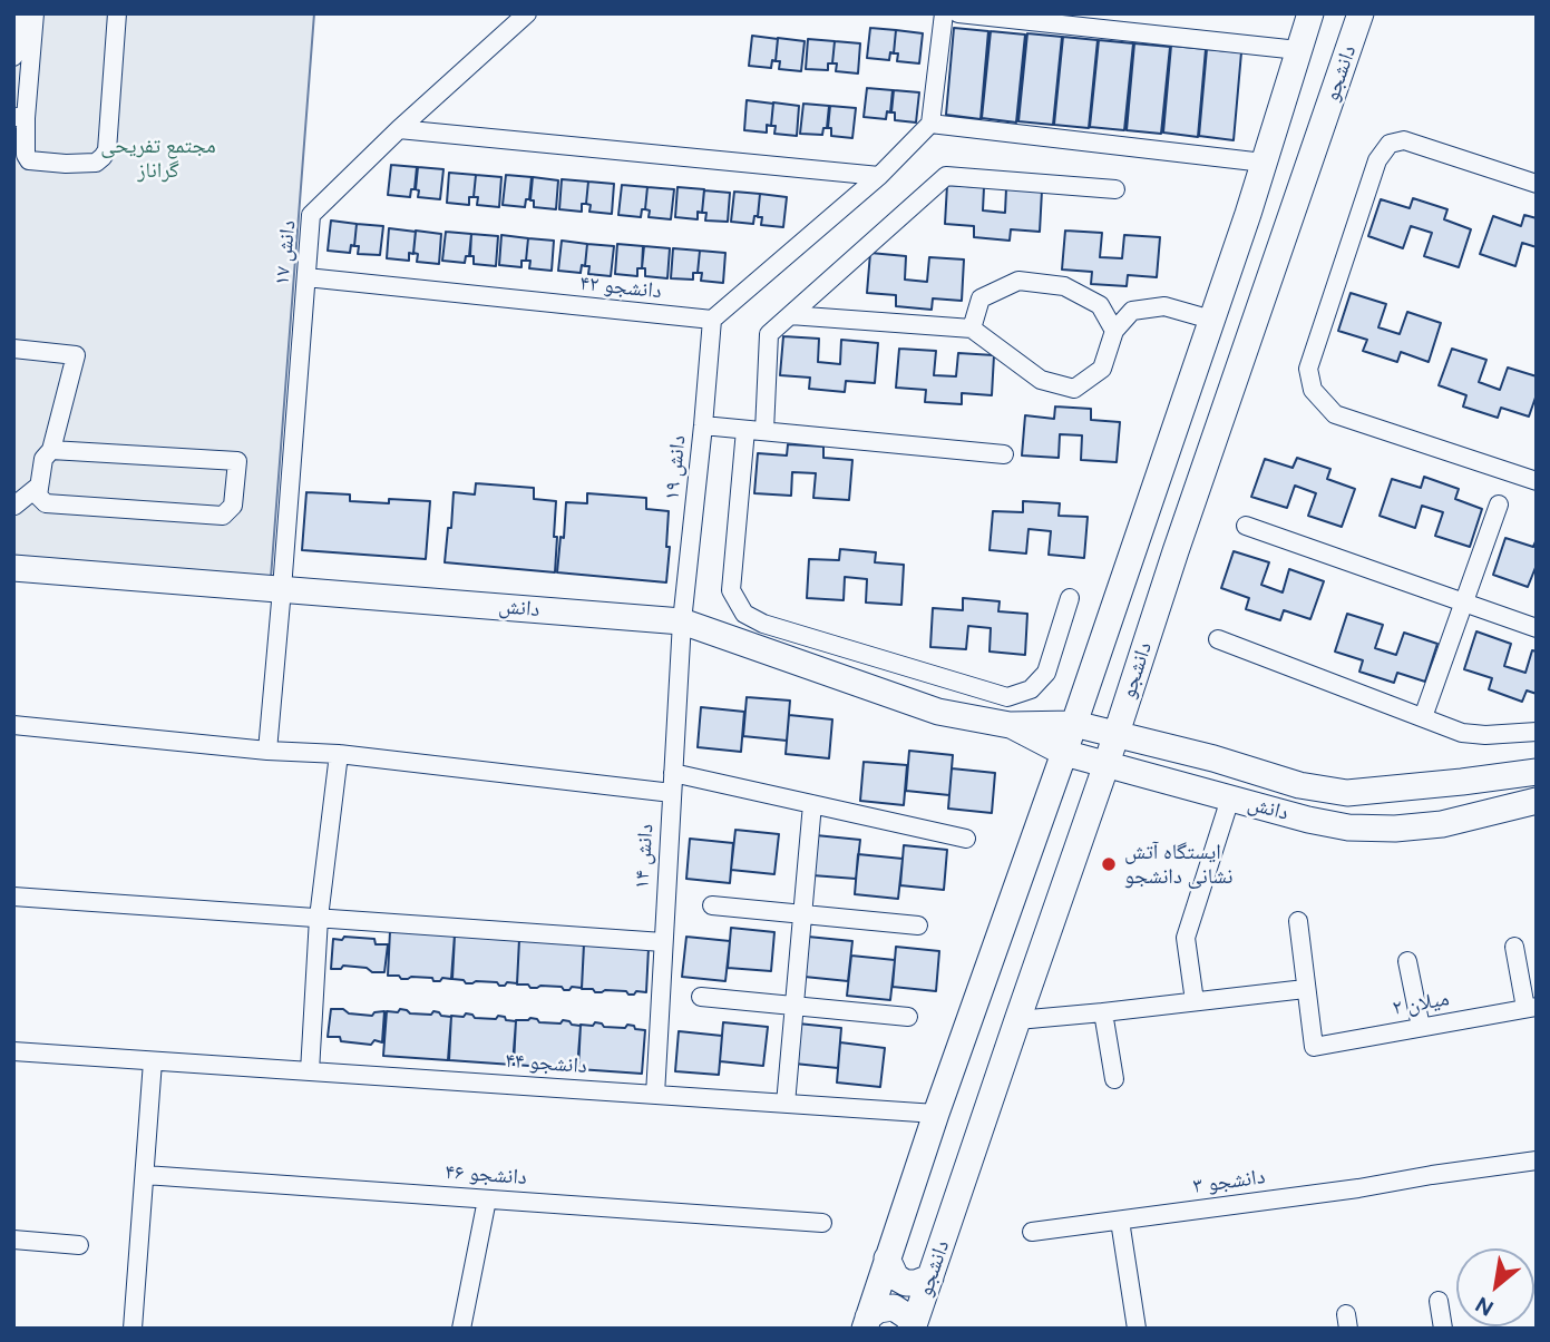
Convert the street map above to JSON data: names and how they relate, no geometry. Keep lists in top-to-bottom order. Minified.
{"streets":{"main road":["دانشجو","دانش"],"street":["دانش ۱۷","دانشجو ۴۲","دانش ۱۹","دانش ۱۴","میلان ۲","دانشجو ۴۴","دانشجو ۴۶","دانشجو ۳"]},"crossings":[["دانشجو","دانش"],["دانشجو","دانشجو ۴۴"],["دانش ۱۷","دانشجو ۴۲"],["دانش ۱۷","دانش"],["دانشجو ۴۲","دانش ۱۹"],["دانش ۱۹","دانش"],["دانش ۱۹","دانش ۱۴"],["دانش","دانش ۱۴"],["دانش ۱۴","دانشجو ۴۴"]],"parks":["مجتمع تفریحی گراناز"],"places":["ایستگاه آتش نشانی دانشجو"],"north":"bottom left"}
